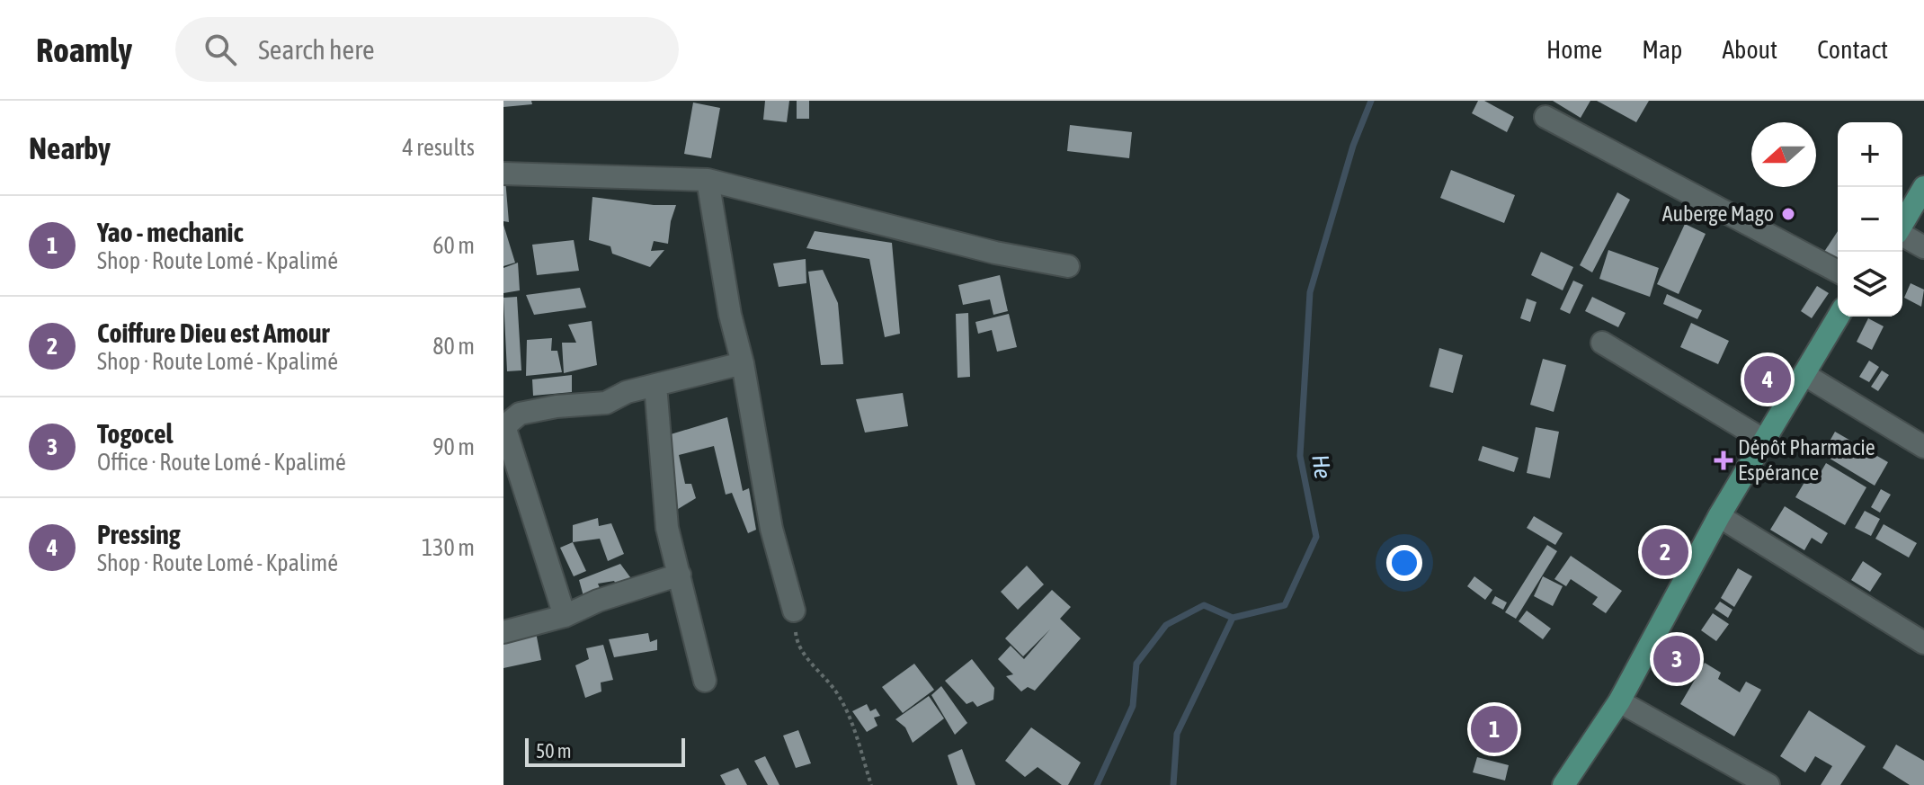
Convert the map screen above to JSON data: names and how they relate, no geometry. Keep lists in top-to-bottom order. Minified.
{"water":["He"],"places":{"other":["Auberge Mago"],"health":["Dépôt Pharmacie Espérance"]},"scale_bar":"50 m","north":"left","page":{"header":"Roamly","search":"Search here","nav":["Home","Map","About","Contact"],"heading":["Nearby","4 results"],"map_buttons":["+","−"],"list":[{"mark":"1","name":"Yao - mechanic","note":"Shop · Route Lomé - Kpalimé","value":"60 m"},{"mark":"2","name":"Coiffure Dieu est Amour","note":"Shop · Route Lomé - Kpalimé","value":"80 m"},{"mark":"3","name":"Togocel","note":"Office · Route Lomé - Kpalimé","value":"90 m"},{"mark":"4","name":"Pressing","note":"Shop · Route Lomé - Kpalimé","value":"130 m"}],"pins":["4","2","3","1"],"scale":"50 m"}}
